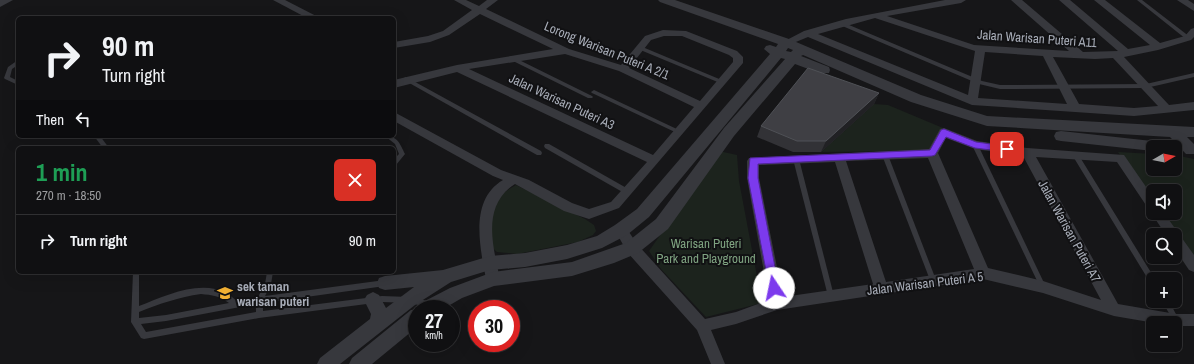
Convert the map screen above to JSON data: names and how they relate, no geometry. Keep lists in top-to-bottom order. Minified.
{"streets":{"street":["Jalan Warisan Puteri A11","Lorong Warisan Puteri A 2/1","Jalan Warisan Puteri A3","Jalan Warisan Puteri A7","Jalan Warisan Puteri A 5"]},"crossings":[["Jalan Warisan Puteri A7","Jalan Warisan Puteri A 5"]],"parks":["Warisan Puteri Park and Playground"],"places":{"school or university":["sek taman warisan puteri"]},"north":"right","page":{"turn":["90 m","Turn right"],"then":"Then","map_buttons":["+","−"],"heading":["1 min","270 m · 18:50"],"list":[{"name":"Turn right","value":"90 m"}],"speed":"27 km/h","limit":"30"}}
